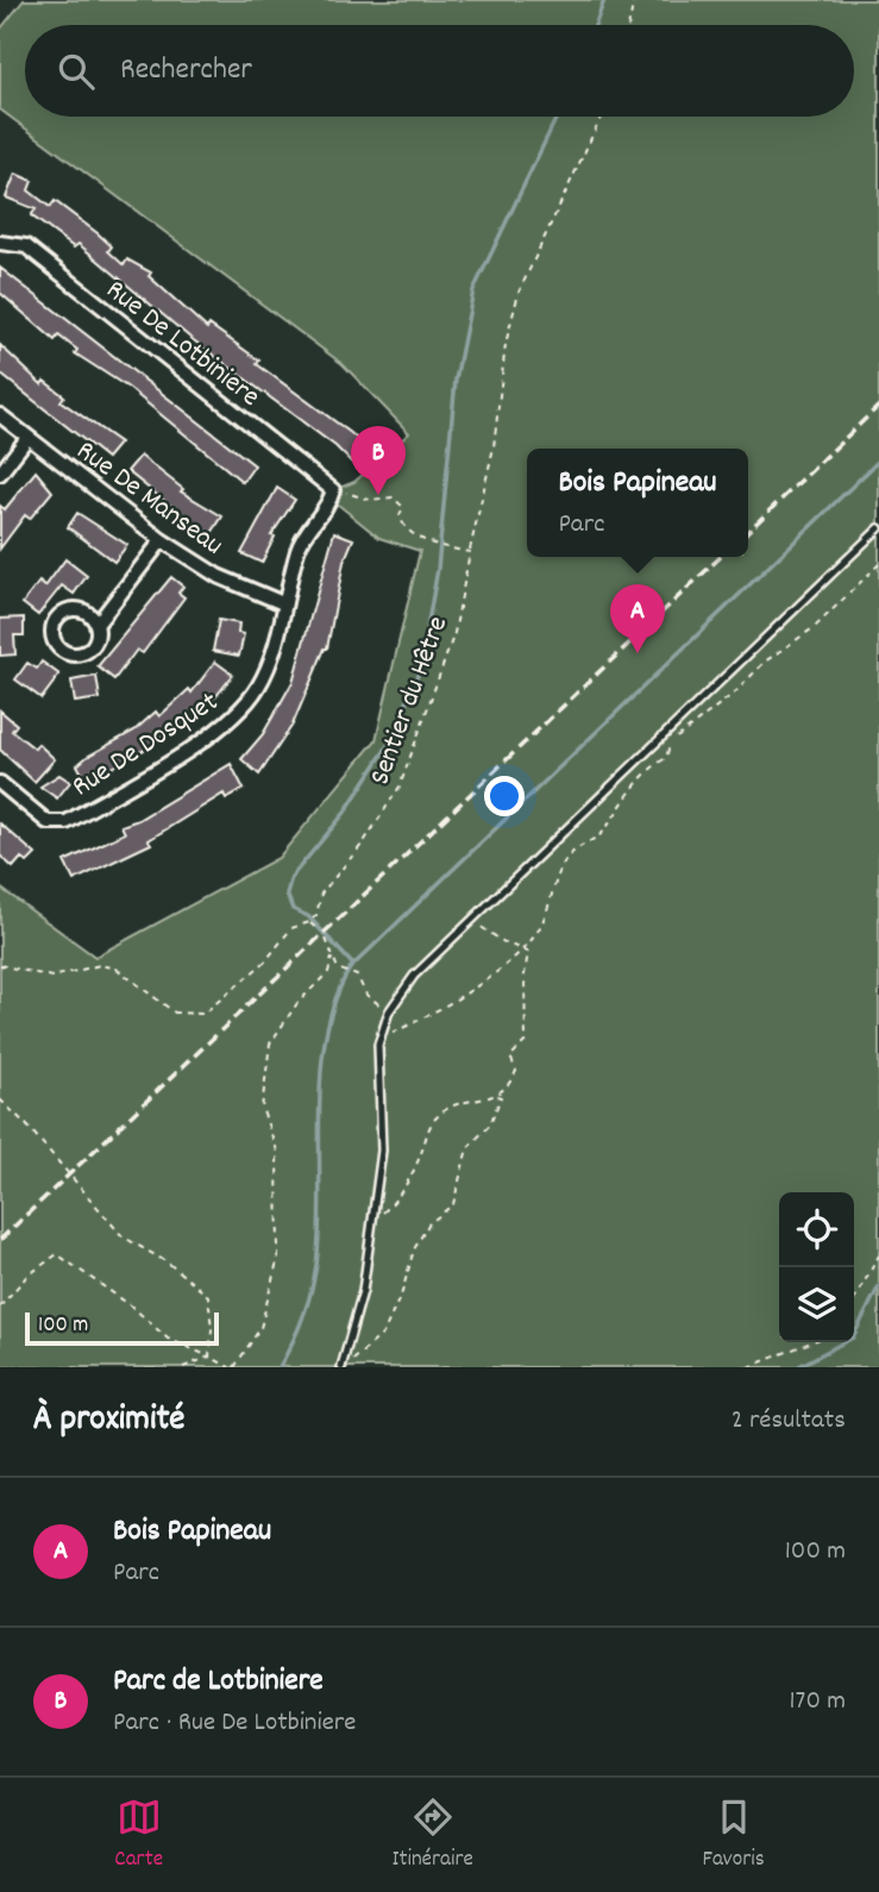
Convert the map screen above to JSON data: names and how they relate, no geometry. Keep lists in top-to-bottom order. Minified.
{"streets":{"street":["Rue De Lotbiniere","Rue De Manseau","Rue De Dosquet"],"path":["Sentier du Hêtre"]},"crossings":[["Rue De Lotbiniere","Rue De Dosquet"],["Rue De Manseau","Rue De Dosquet"]],"scale_bar":"100 m","page":{"search":"Rechercher","pins":["B","A"],"popup":["Bois Papineau","Parc"],"scale":"100 m","heading":["À proximité","2 résultats"],"list":[{"mark":"A","name":"Bois Papineau","note":"Parc","value":"100 m"},{"mark":"B","name":"Parc de Lotbiniere","note":"Parc · Rue De Lotbiniere","value":"170 m"}],"nav":["Carte","Itinéraire","Favoris"]}}
